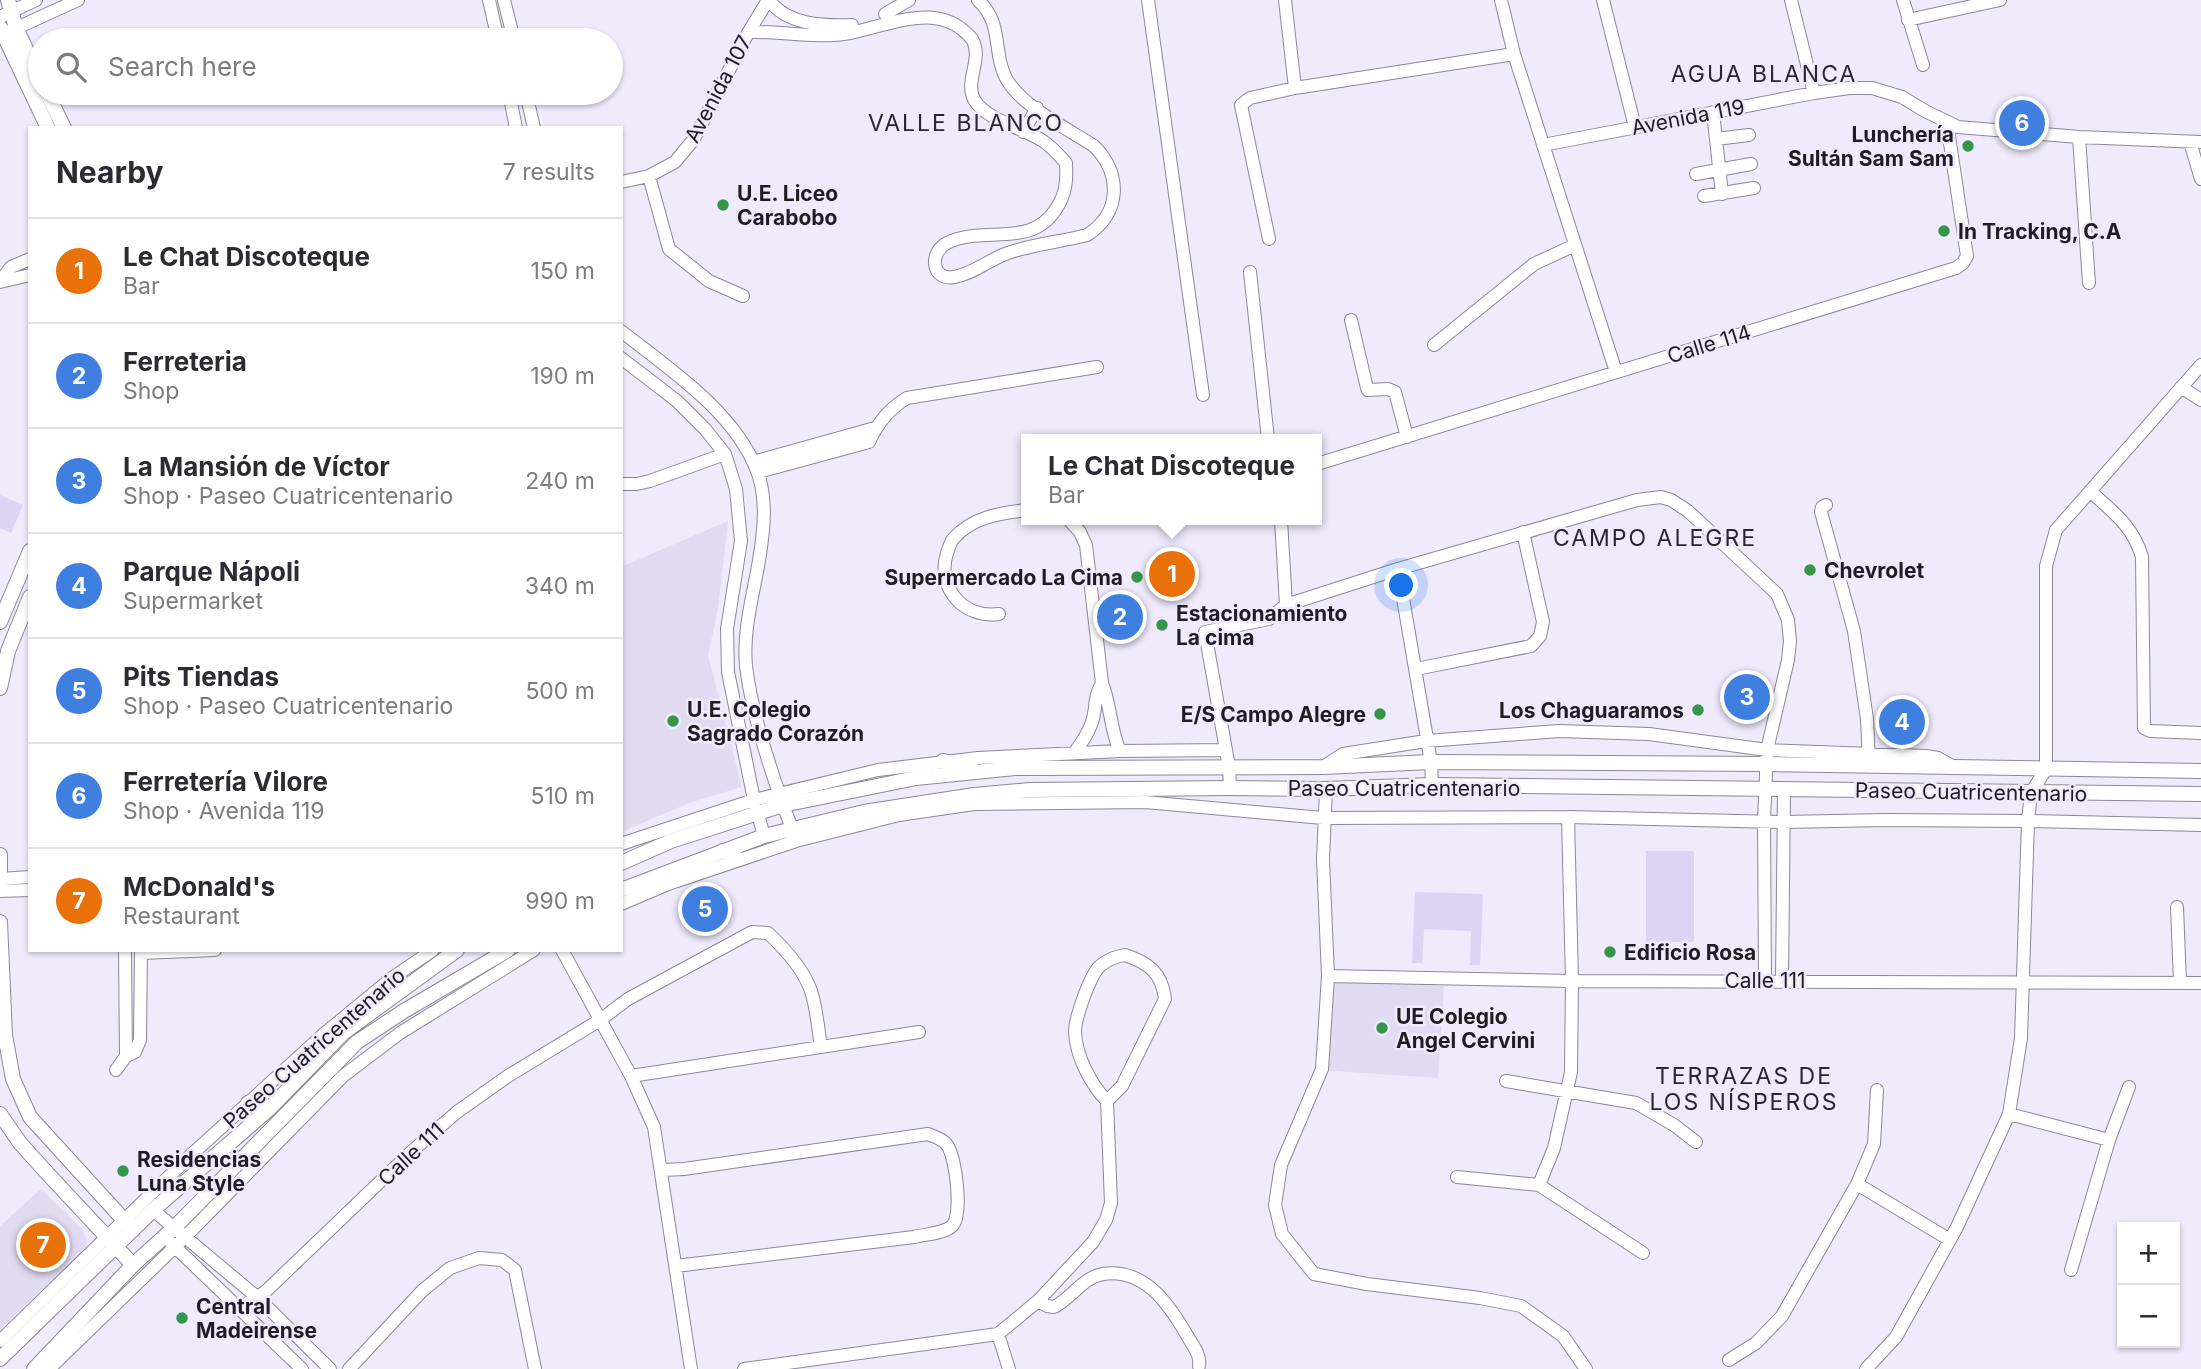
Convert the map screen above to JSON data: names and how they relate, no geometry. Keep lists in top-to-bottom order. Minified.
{"streets":{"street":["Avenida 107","Avenida 119","Calle 114","Paseo Cuatricentenario","Calle 111"]},"crossings":[["Avenida 119","Calle 114"]],"districts":["AGUA BLANCA","VALLE BLANCO","CAMPO ALEGRE","TERRAZAS DE LOS NÍSPEROS"],"places":["Lunchería Sultán Sam Sam","U.E. Liceo Carabobo","In Tracking, C.A","Chevrolet","Supermercado La Cima","Estacionamiento La cima","Los Chaguaramos","E/S Campo Alegre","U.E. Colegio Sagrado Corazón","Edificio Rosa","UE Colegio Angel Cervini","Residencias Luna Style","Central Madeirense"],"page":{"search":"Search here","pins":["6","1","2","3","4","5","7"],"heading":["Nearby","7 results"],"list":[{"mark":"1","name":"Le Chat Discoteque","note":"Bar","value":"150 m"},{"mark":"2","name":"Ferreteria","note":"Shop","value":"190 m"},{"mark":"3","name":"La Mansión de Víctor","note":"Shop · Paseo Cuatricentenario","value":"240 m"},{"mark":"4","name":"Parque Nápoli","note":"Supermarket","value":"340 m"},{"mark":"5","name":"Pits Tiendas","note":"Shop · Paseo Cuatricentenario","value":"500 m"},{"mark":"6","name":"Ferretería Vilore","note":"Shop · Avenida 119","value":"510 m"},{"mark":"7","name":"McDonald's","note":"Restaurant","value":"990 m"}],"popup":["Le Chat Discoteque","Bar"],"map_buttons":["+","−"]}}
